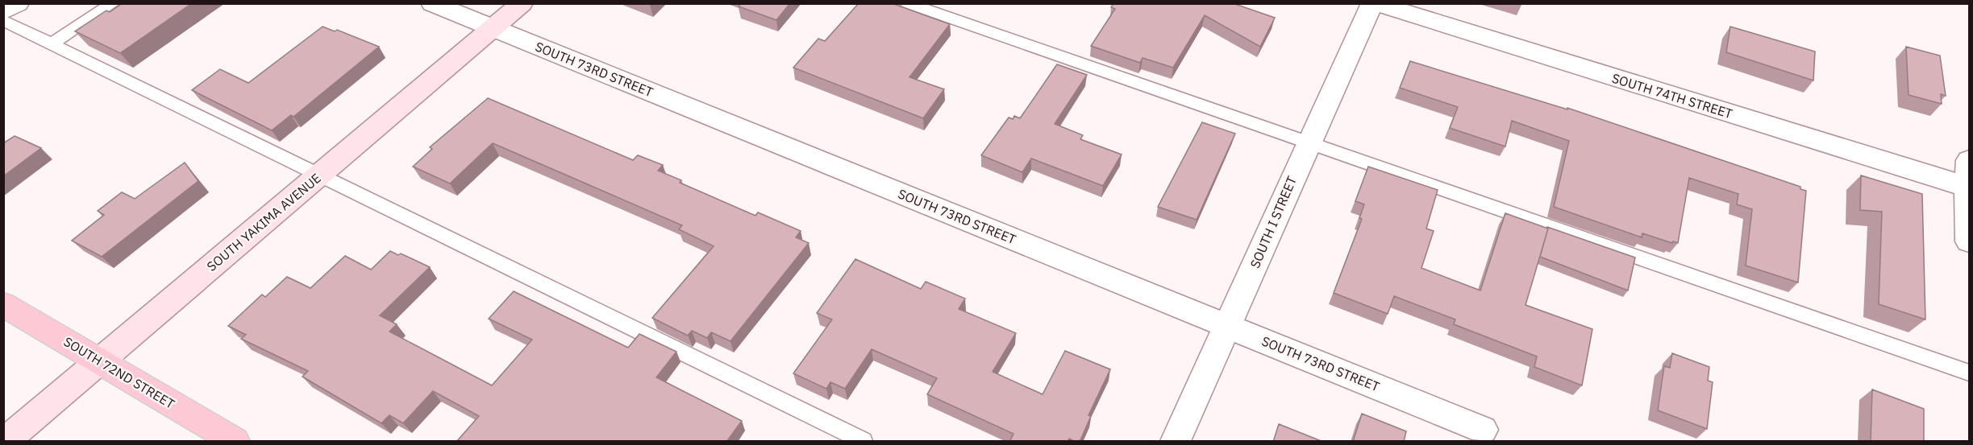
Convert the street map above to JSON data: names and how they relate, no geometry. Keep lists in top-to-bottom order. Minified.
{"streets":{"main road":["SOUTH YAKIMA AVENUE","SOUTH 72ND STREET"],"street":["SOUTH 73RD STREET","SOUTH 74TH STREET","SOUTH I STREET"]},"crossings":[["SOUTH 73RD STREET","SOUTH YAKIMA AVENUE"],["SOUTH 73RD STREET","SOUTH I STREET"],["SOUTH 74TH STREET","SOUTH I STREET"],["SOUTH YAKIMA AVENUE","SOUTH 72ND STREET"]]}
